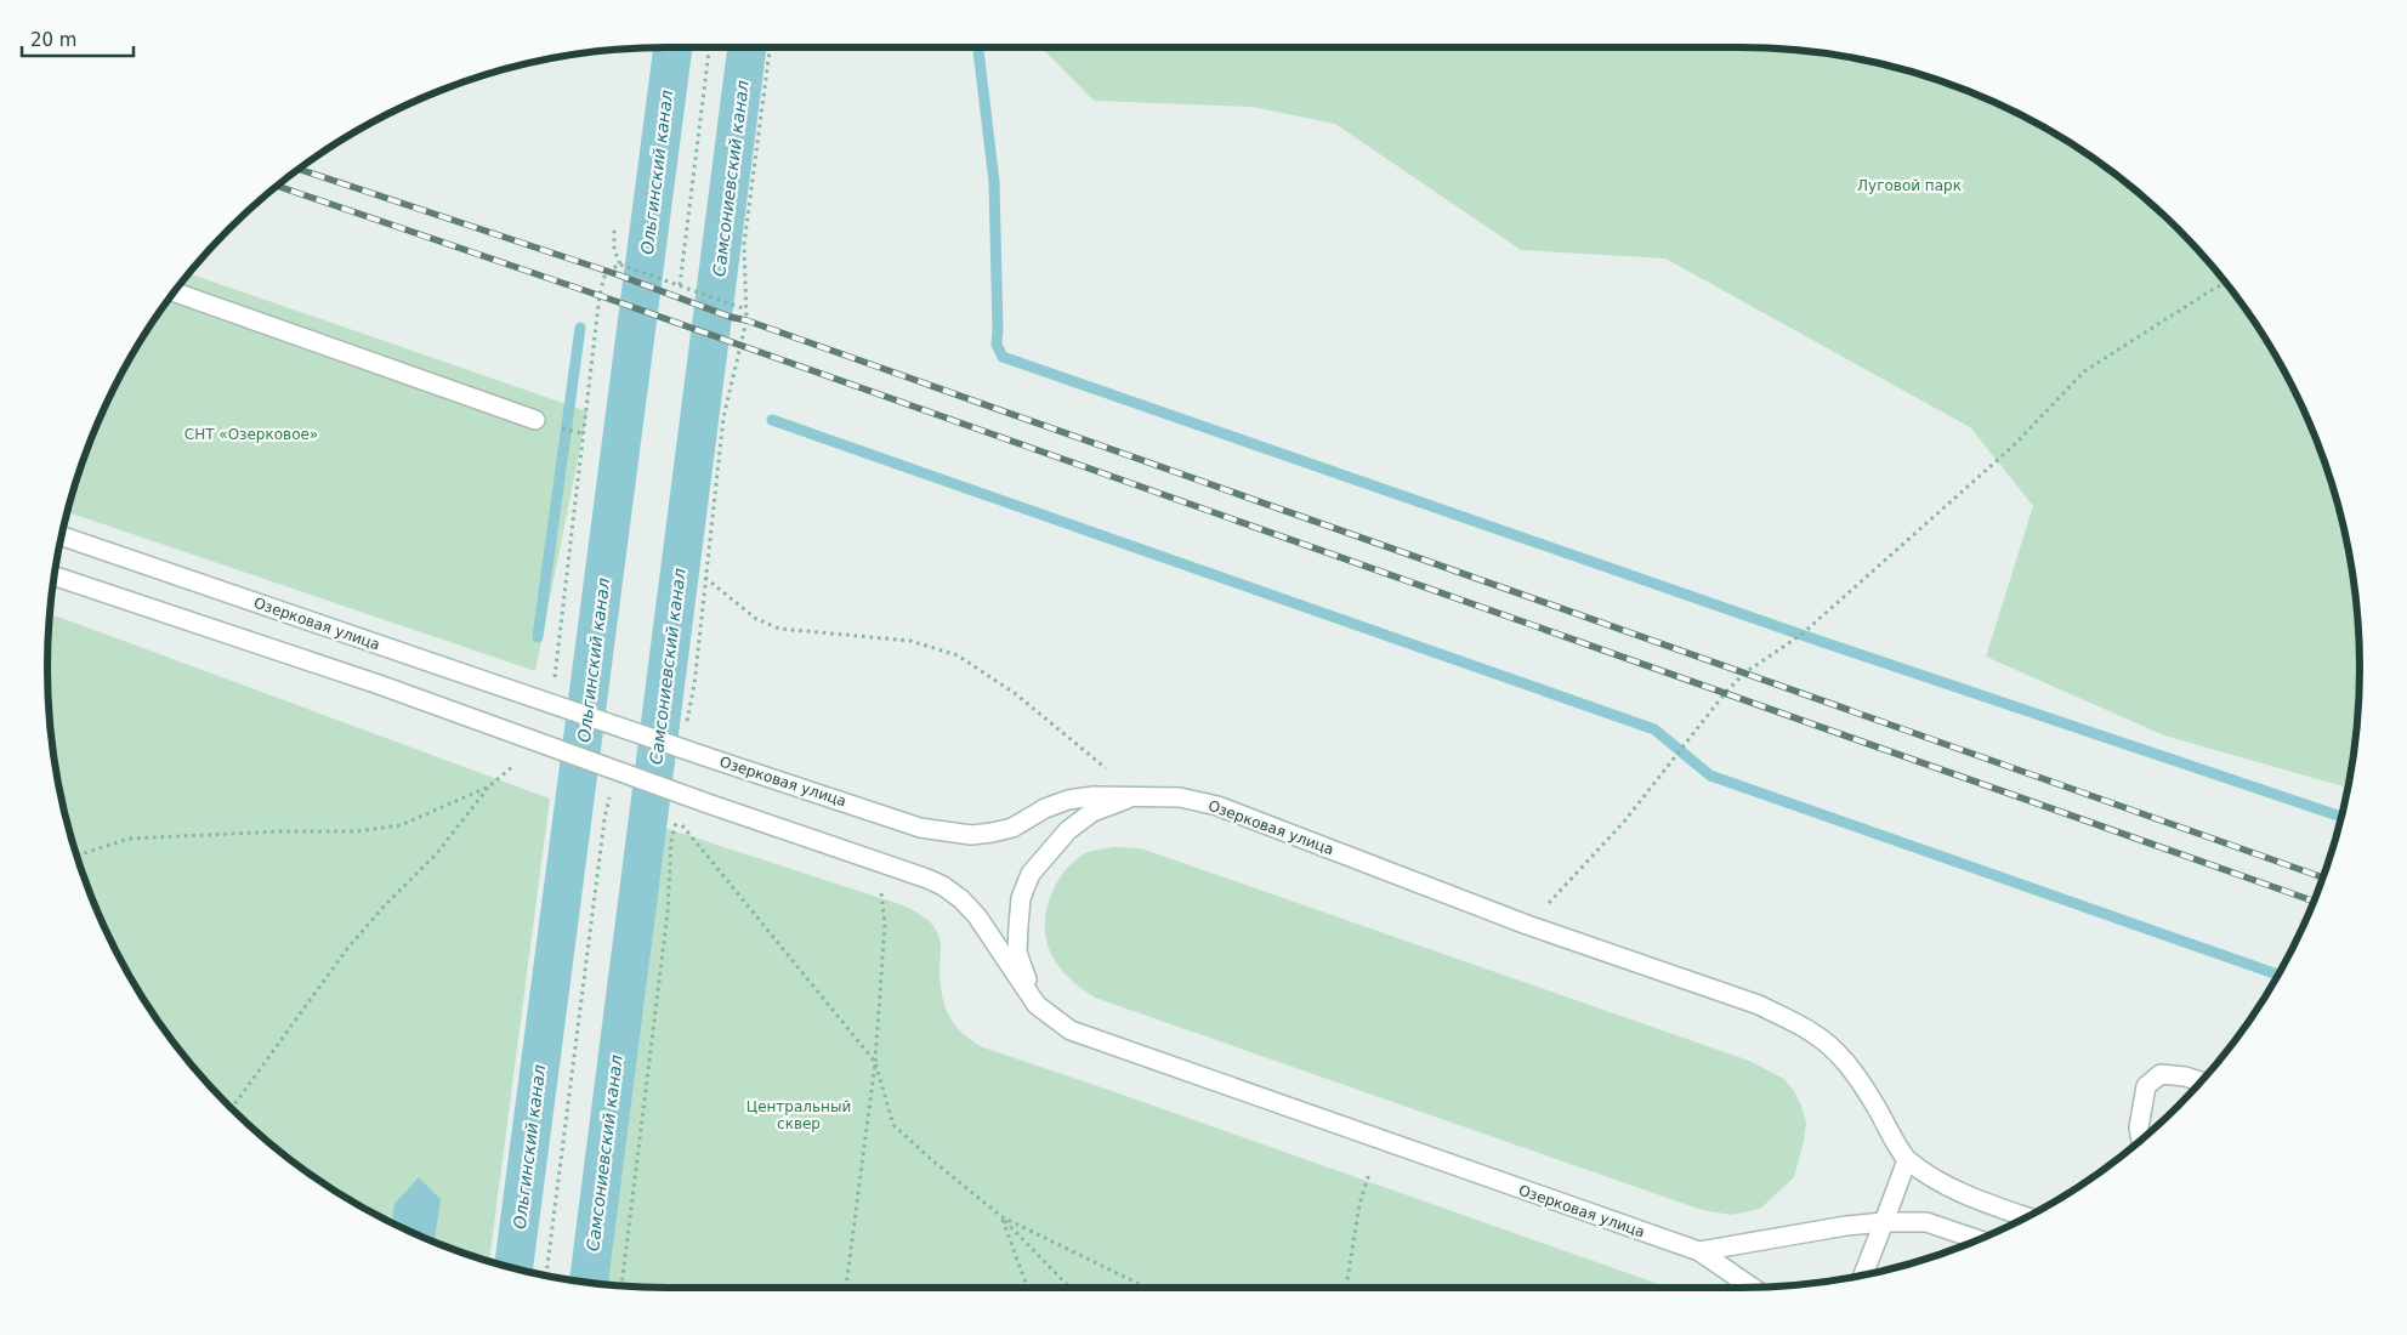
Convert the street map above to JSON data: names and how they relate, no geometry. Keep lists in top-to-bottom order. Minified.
{"streets":{"street":["Озерковая улица"]},"water":["Ольгинский канал","Самсониевский канал"],"parks":["Луговой парк","СНТ «Озерковое»","Центральный сквер"],"scale_bar":"20 m"}
